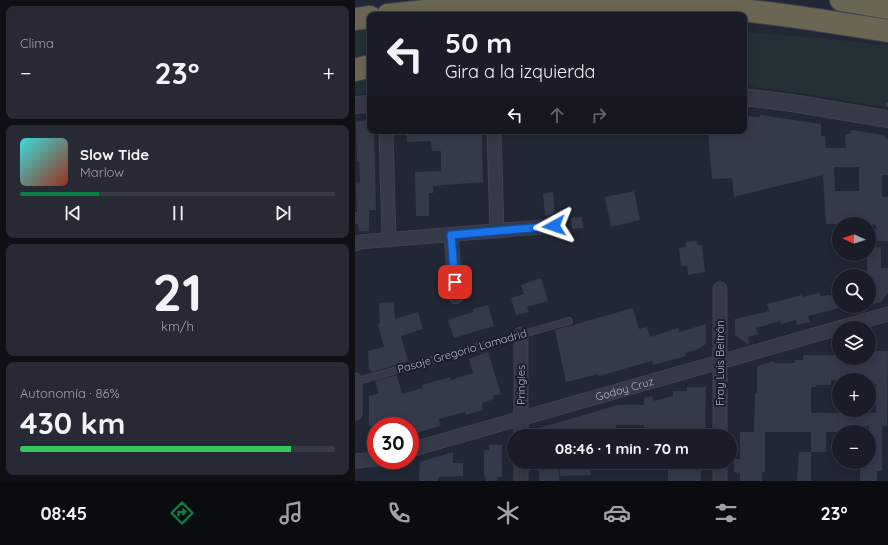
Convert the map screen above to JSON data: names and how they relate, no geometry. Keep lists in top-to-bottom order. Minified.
{"streets":{"street":["Fray Luis Beltrán","Pringles","Godoy Cruz"],"lane":["Pasaje Gregorio Lamadrid"]},"crossings":[["Pasaje Gregorio Lamadrid","Pringles"],["Fray Luis Beltrán","Godoy Cruz"],["Pringles","Godoy Cruz"]],"north":"left","page":{"tile":["Clima",["21","km/h"],["Autonomía · 86%","430 km"]],"turn":["50 m","Gira a la izquierda"],"heat":["−","23°","+"],"song":["Slow Tide","Marlow"],"map_buttons":["+","−"],"limit":"30","trip":"08:46 · 1 min · 70 m","tabs":["08:45","23°"]}}
